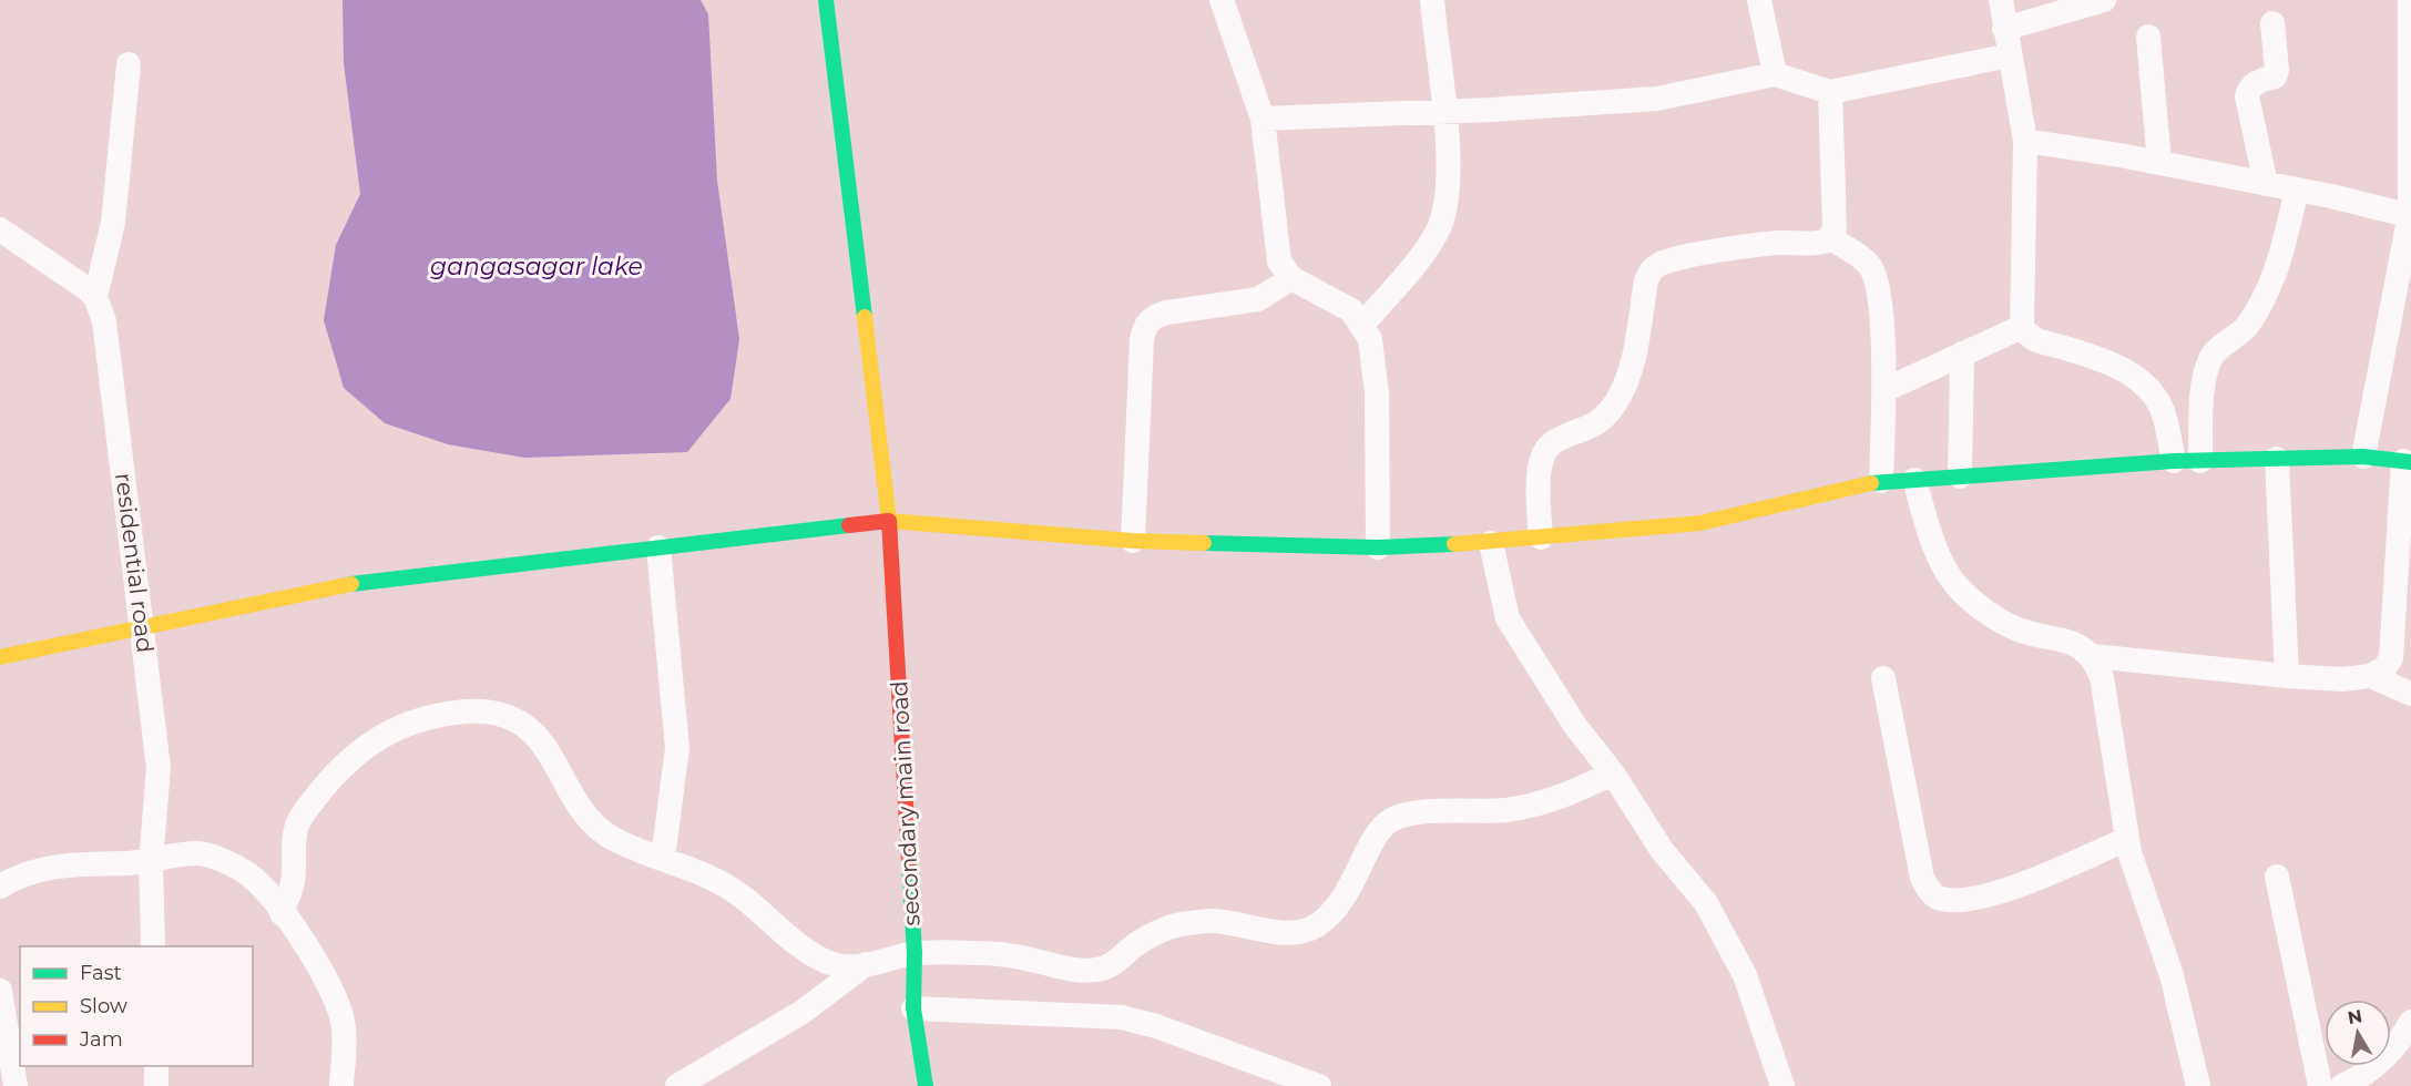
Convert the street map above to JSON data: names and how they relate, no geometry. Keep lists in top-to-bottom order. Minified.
{"streets":{"main road":["secondary main road"],"street":["residential road"]},"water":["gangasagar lake"],"legend":["Fast","Slow","Jam"],"north":"top"}
